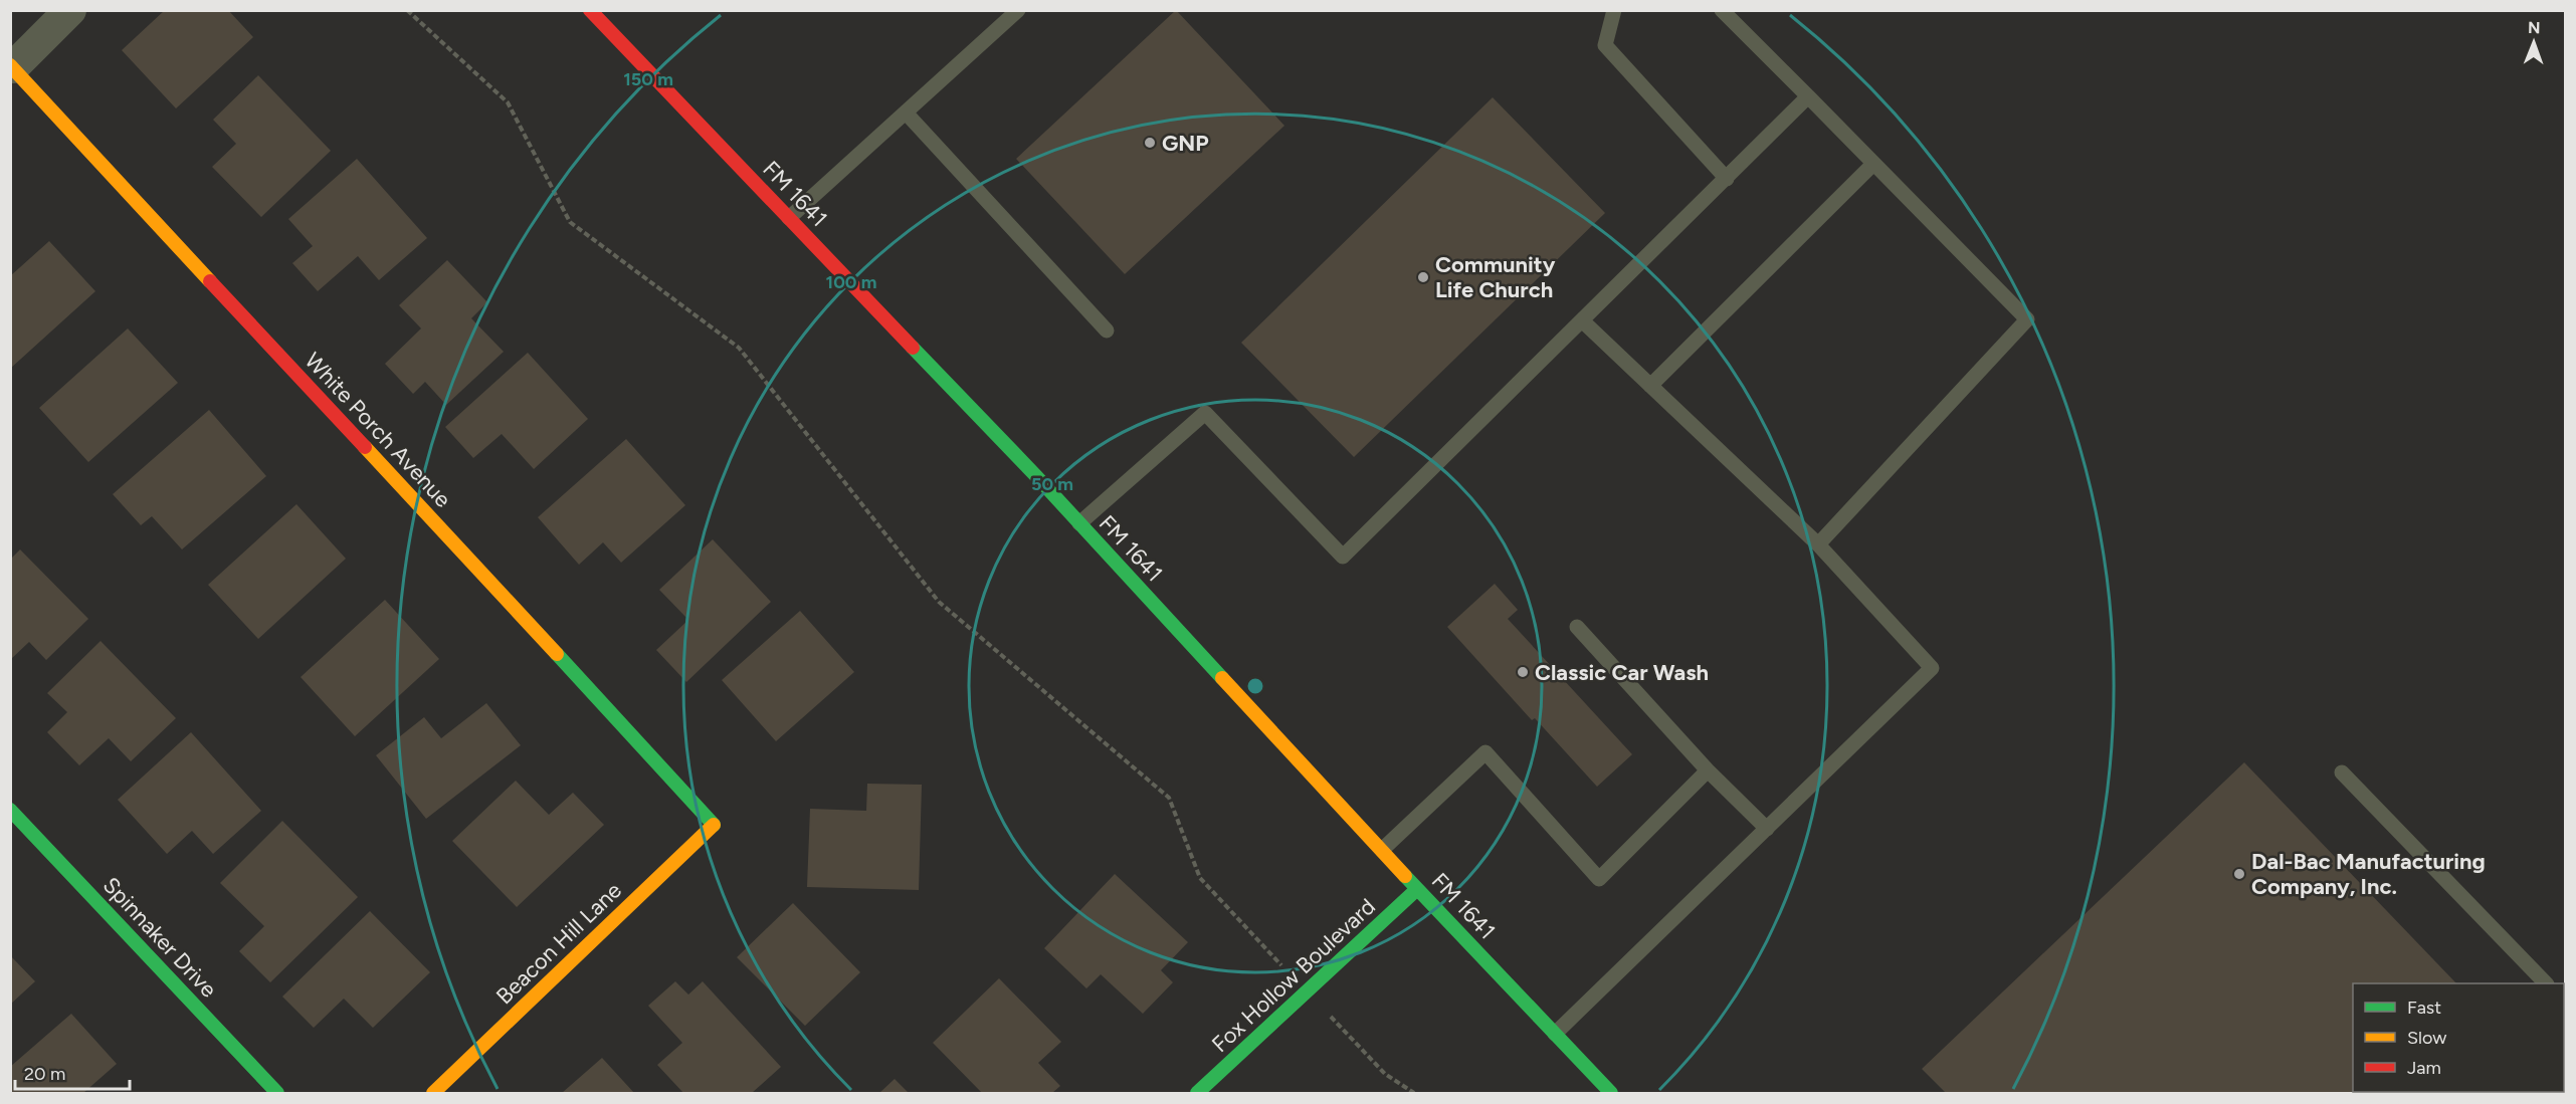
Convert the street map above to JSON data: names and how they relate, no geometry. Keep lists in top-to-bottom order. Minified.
{"streets":{"street":["FM 1641","White Porch Avenue","Spinnaker Drive","Beacon Hill Lane","Fox Hollow Boulevard"]},"crossings":[["FM 1641","Fox Hollow Boulevard"],["White Porch Avenue","Beacon Hill Lane"]],"places":["GNP","Community Life Church","Classic Car Wash","Dal-Bac Manufacturing Company, Inc."],"legend":["Fast","Slow","Jam"],"scale_bar":"20 m","north":"top","rings":["150 m","100 m","50 m"]}
